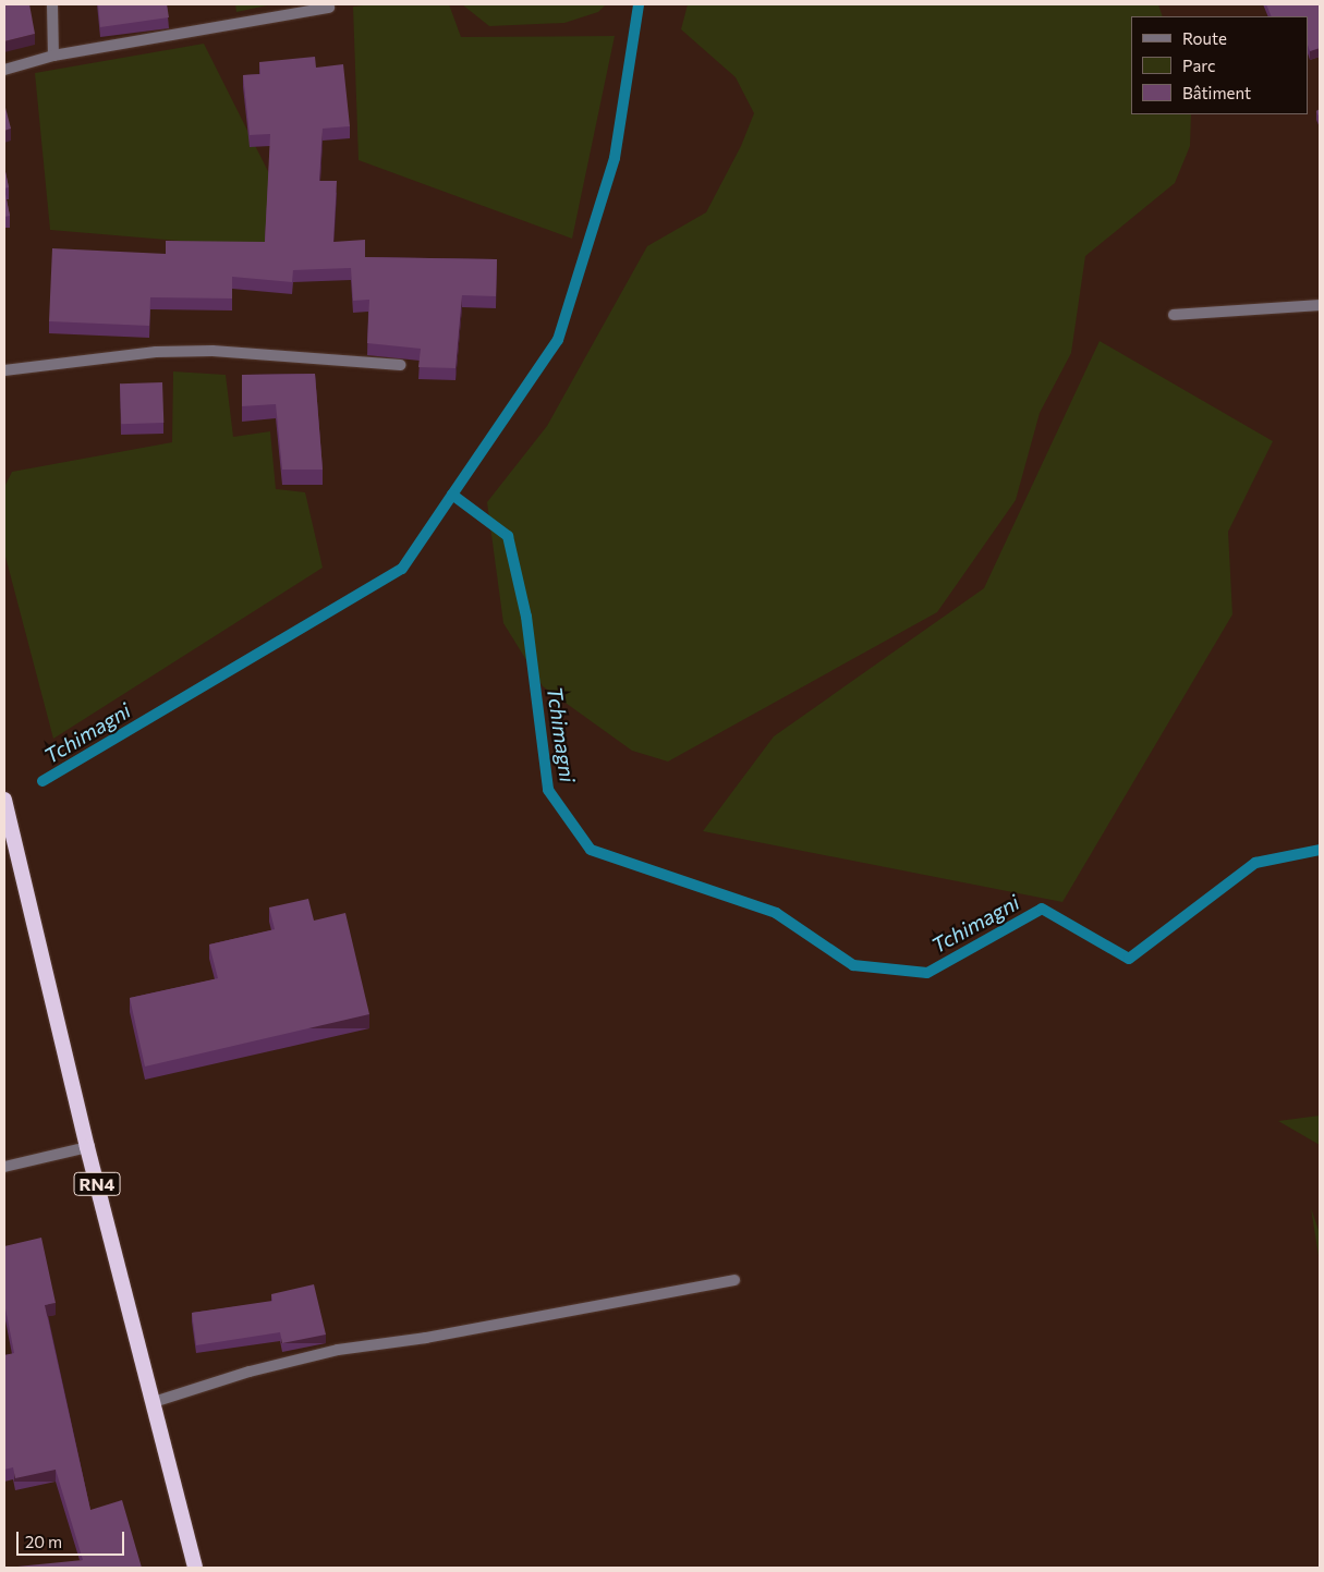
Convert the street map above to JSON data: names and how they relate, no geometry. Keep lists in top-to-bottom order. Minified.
{"streets":{"highway":["RN4"]},"water":["Tchimagni"],"legend":["Route","Parc","Bâtiment"],"scale_bar":"20 m"}
